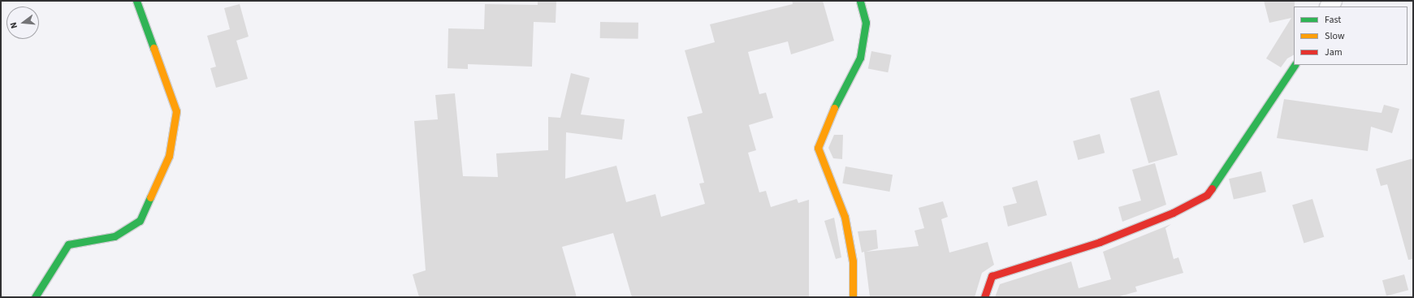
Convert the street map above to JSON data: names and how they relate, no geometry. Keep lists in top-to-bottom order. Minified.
{"legend":["Fast","Slow","Jam"],"north":"left"}
